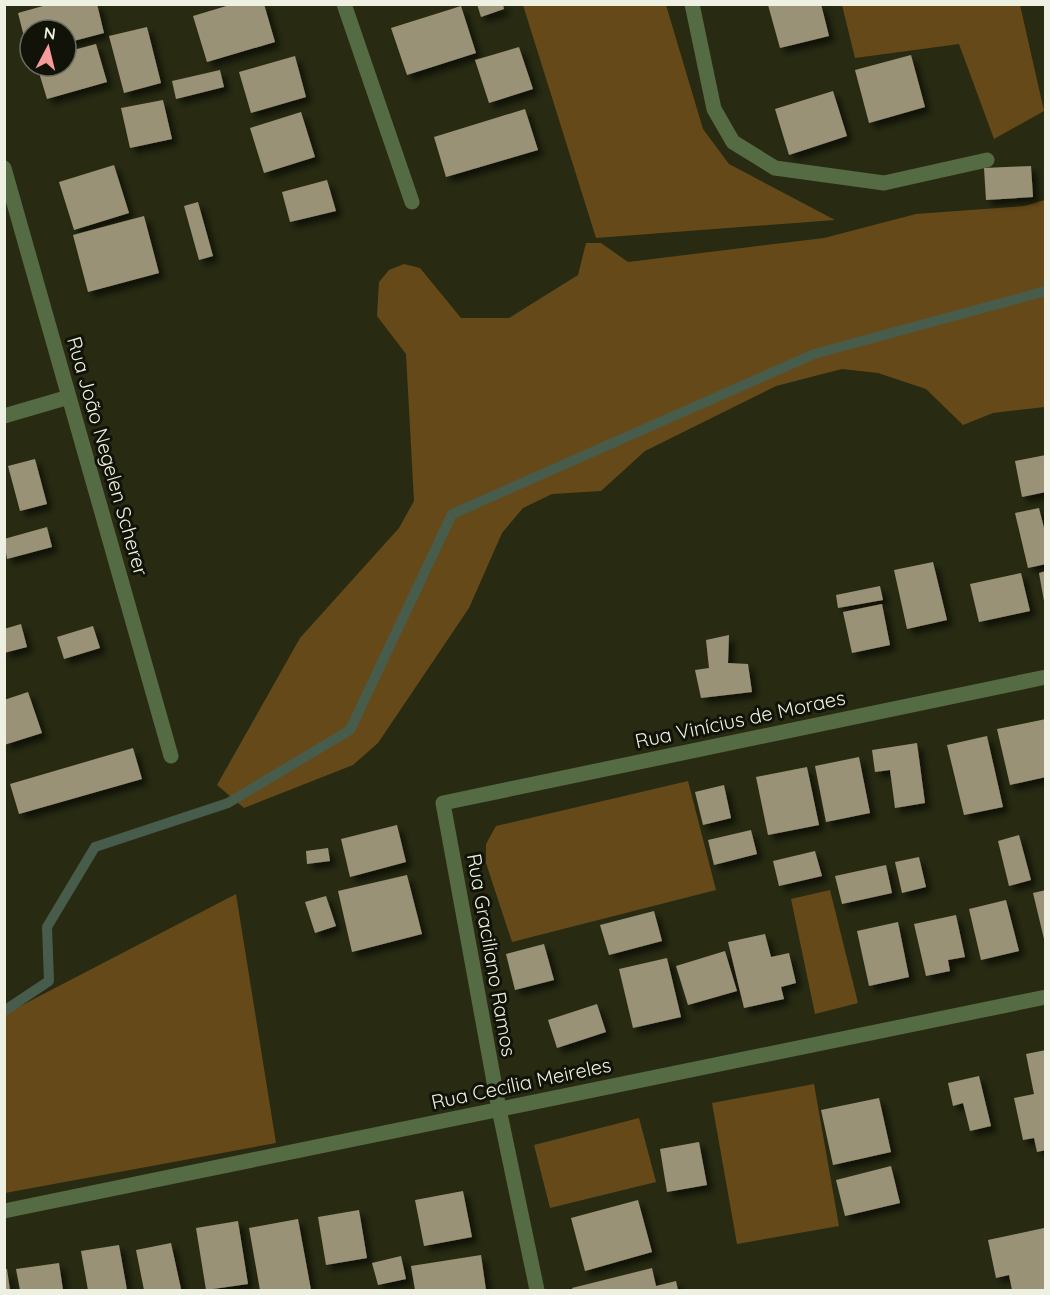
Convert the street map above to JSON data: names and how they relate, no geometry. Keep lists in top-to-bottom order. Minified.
{"streets":{"street":["Rua João Negelen Scherer","Rua Vinícius de Moraes","Rua Graciliano Ramos","Rua Cecília Meireles"]},"crossings":[["Rua Vinícius de Moraes","Rua Graciliano Ramos"],["Rua Graciliano Ramos","Rua Cecília Meireles"]],"north":"top"}
